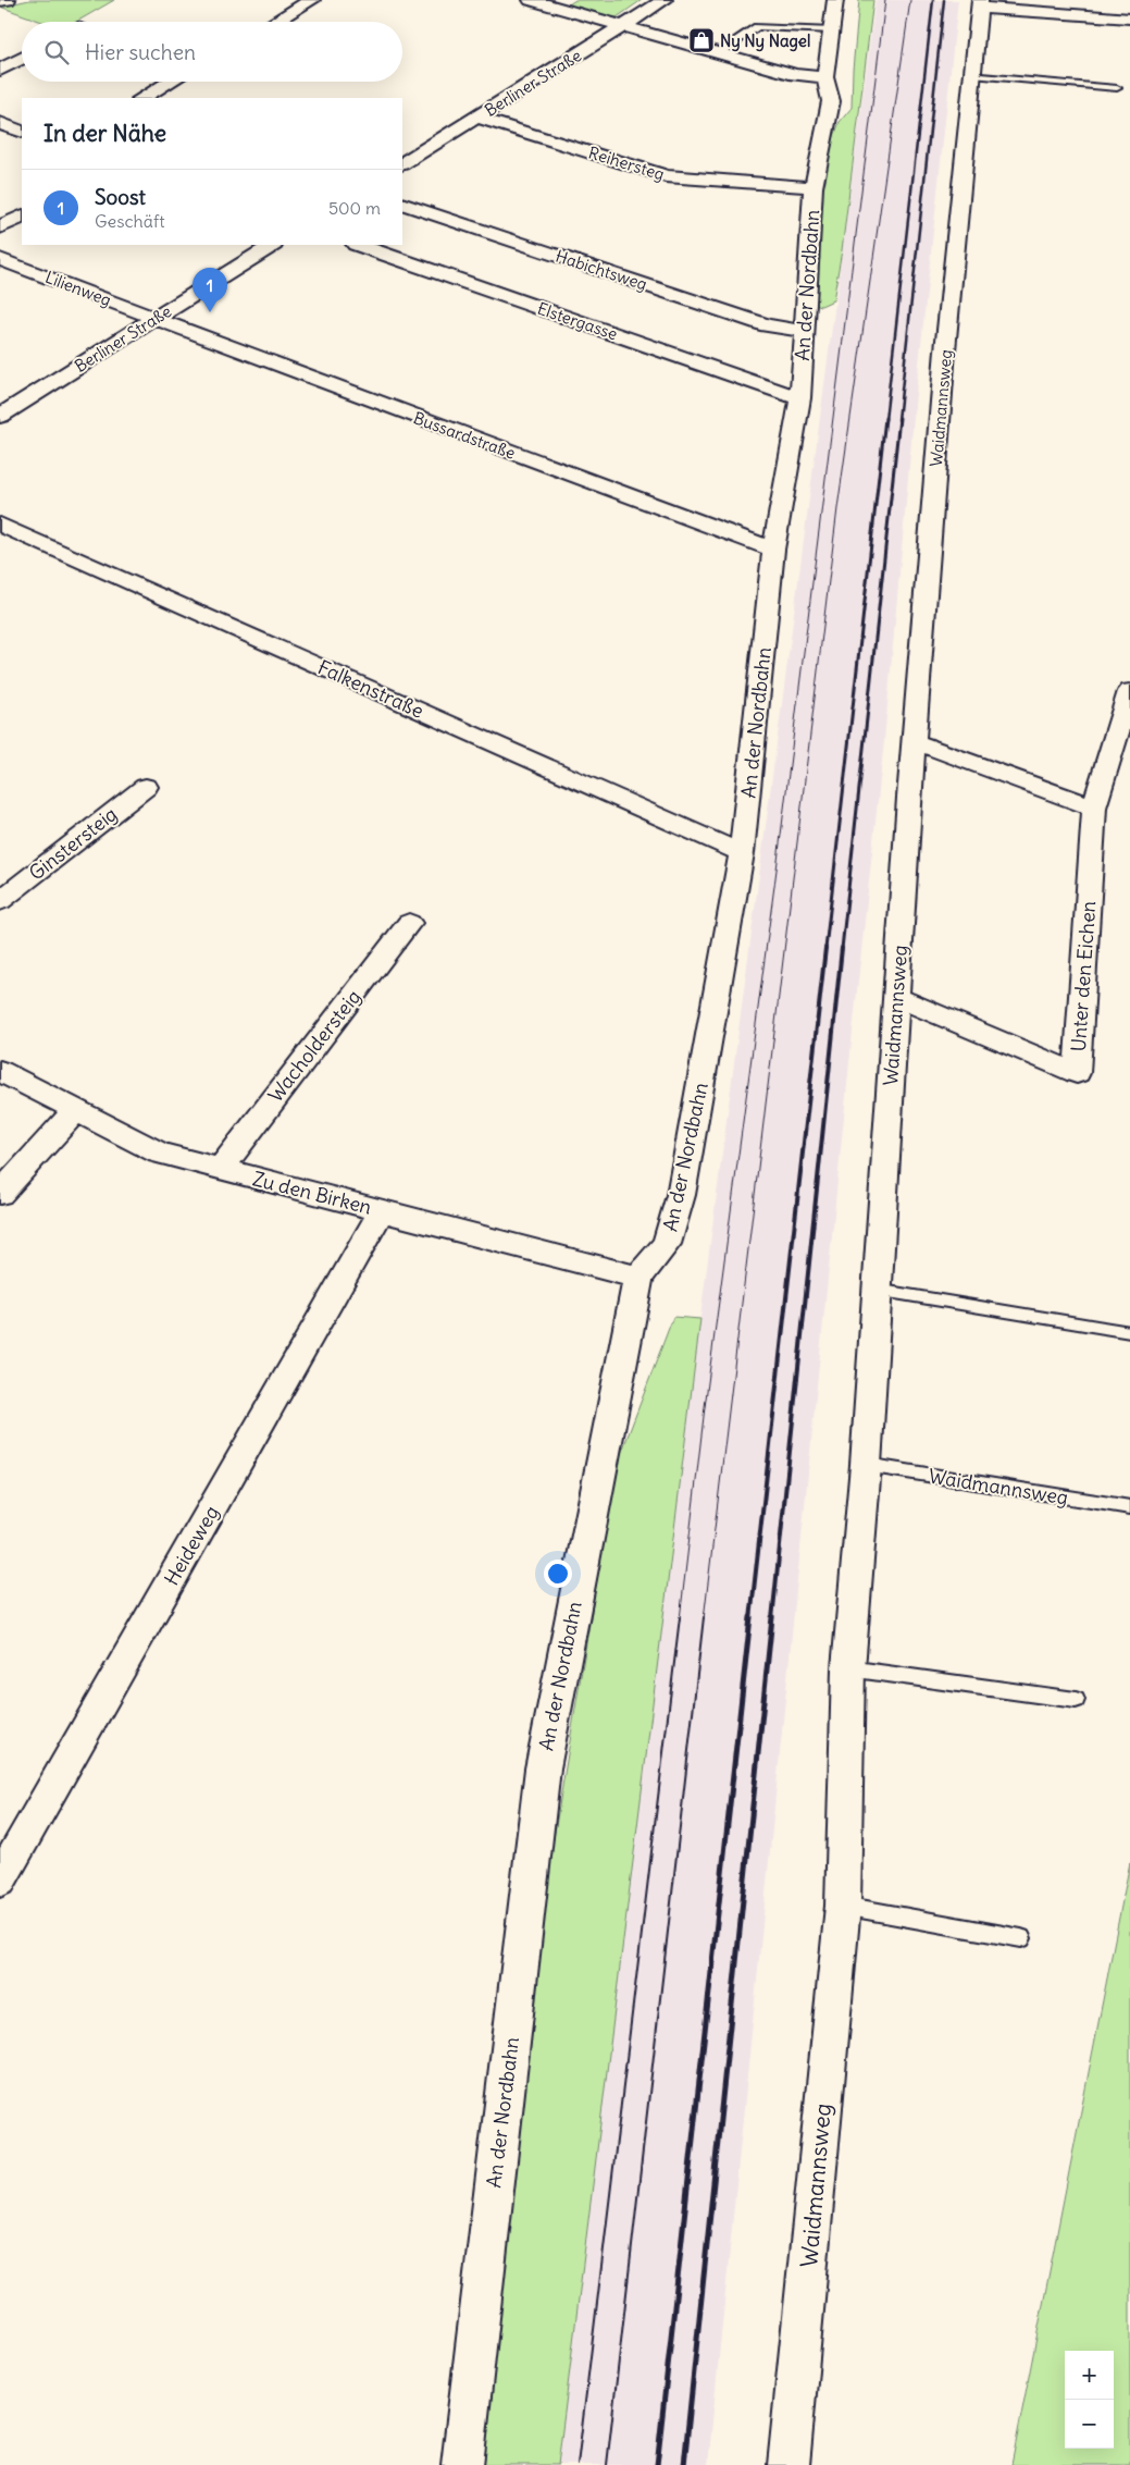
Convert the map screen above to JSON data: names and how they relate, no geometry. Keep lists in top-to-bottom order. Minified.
{"streets":{"street":["Berliner Straße","Reihersteg","Habichtsweg","An der Nordbahn","Lilienweg","Elstergasse","Waidmannsweg","Bussardstraße","Falkenstraße","Ginstersteig","Unter den Eichen","Wacholdersteig","Zu den Birken","Heideweg"]},"crossings":[["Berliner Straße","Reihersteg"],["Berliner Straße","Lilienweg"],["Berliner Straße","Bussardstraße"],["Reihersteg","An der Nordbahn"],["Habichtsweg","An der Nordbahn"],["An der Nordbahn","Elstergasse"],["An der Nordbahn","Bussardstraße"],["An der Nordbahn","Falkenstraße"],["An der Nordbahn","Zu den Birken"],["Lilienweg","Bussardstraße"],["Waidmannsweg","Unter den Eichen"],["Wacholdersteig","Zu den Birken"],["Zu den Birken","Heideweg"]],"places":{"shop":["Ny Ny Nagel"]},"page":{"search":"Hier suchen","heading":"In der Nähe","list":[{"mark":"1","name":"Soost","note":"Geschäft","value":"500 m"}],"pins":"1","map_buttons":["+","−"]}}
